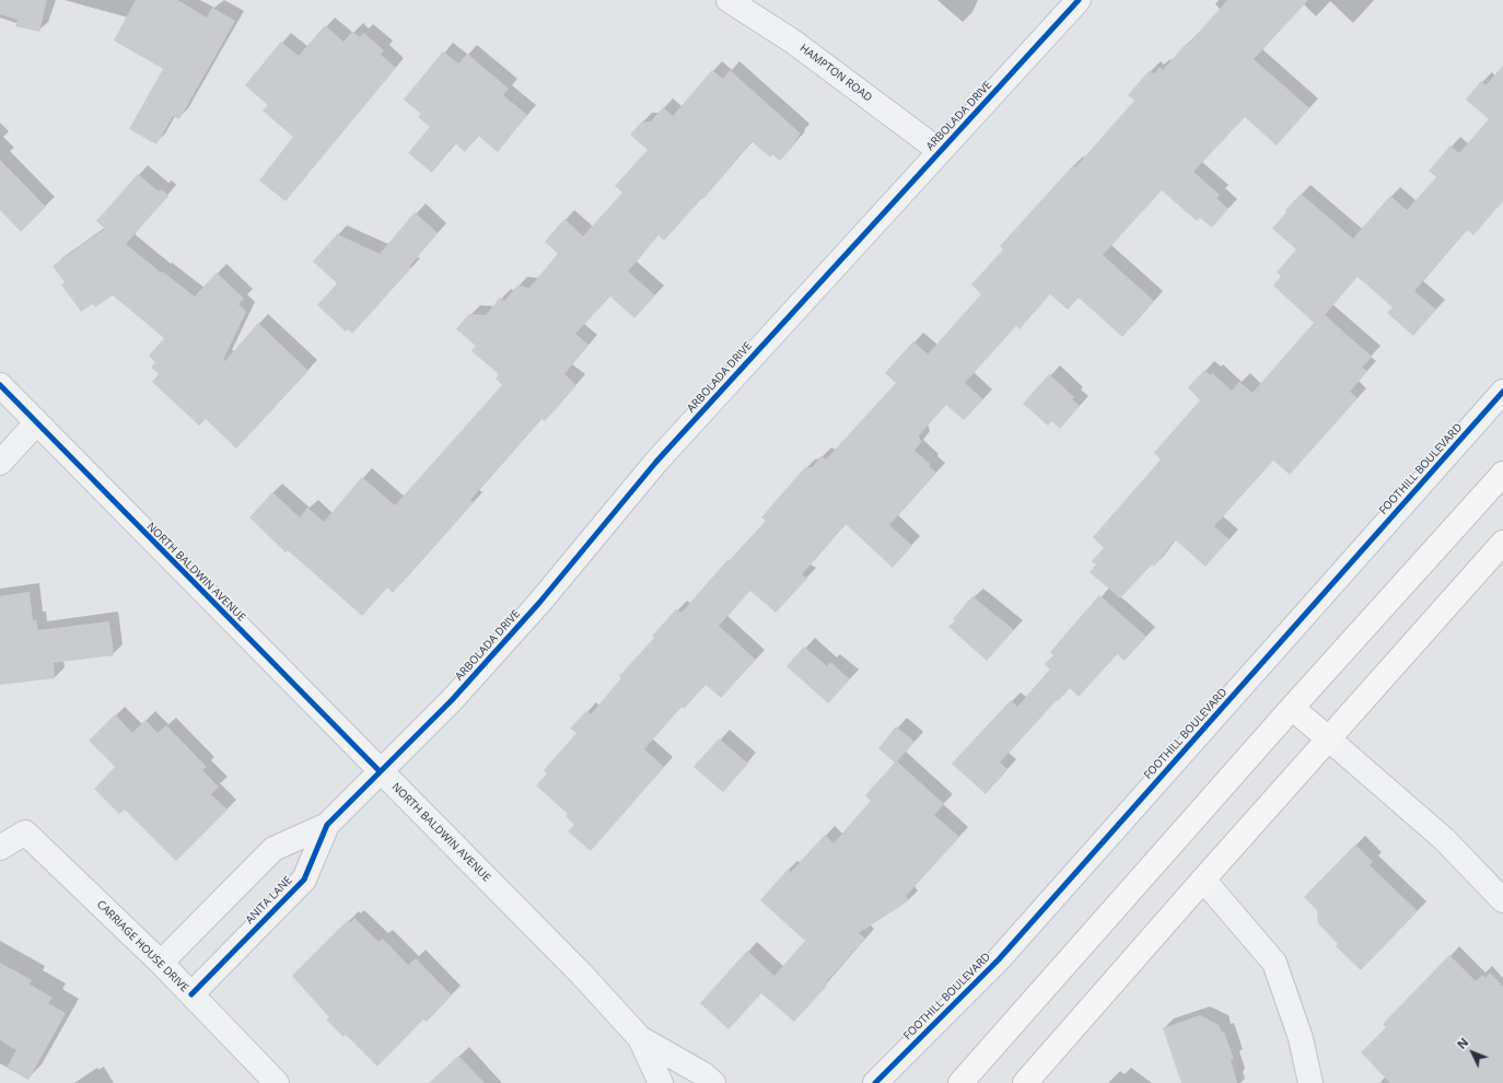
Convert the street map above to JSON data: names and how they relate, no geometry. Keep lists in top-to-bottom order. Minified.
{"streets":{"street":["HAMPTON ROAD","ARBOLADA DRIVE","FOOTHILL BOULEVARD","NORTH BALDWIN AVENUE","ANITA LANE","CARRIAGE HOUSE DRIVE"]},"crossings":[["HAMPTON ROAD","ARBOLADA DRIVE"],["ARBOLADA DRIVE","NORTH BALDWIN AVENUE"],["ARBOLADA DRIVE","ANITA LANE"],["NORTH BALDWIN AVENUE","ANITA LANE"],["ANITA LANE","CARRIAGE HOUSE DRIVE"]],"north":"top left"}
